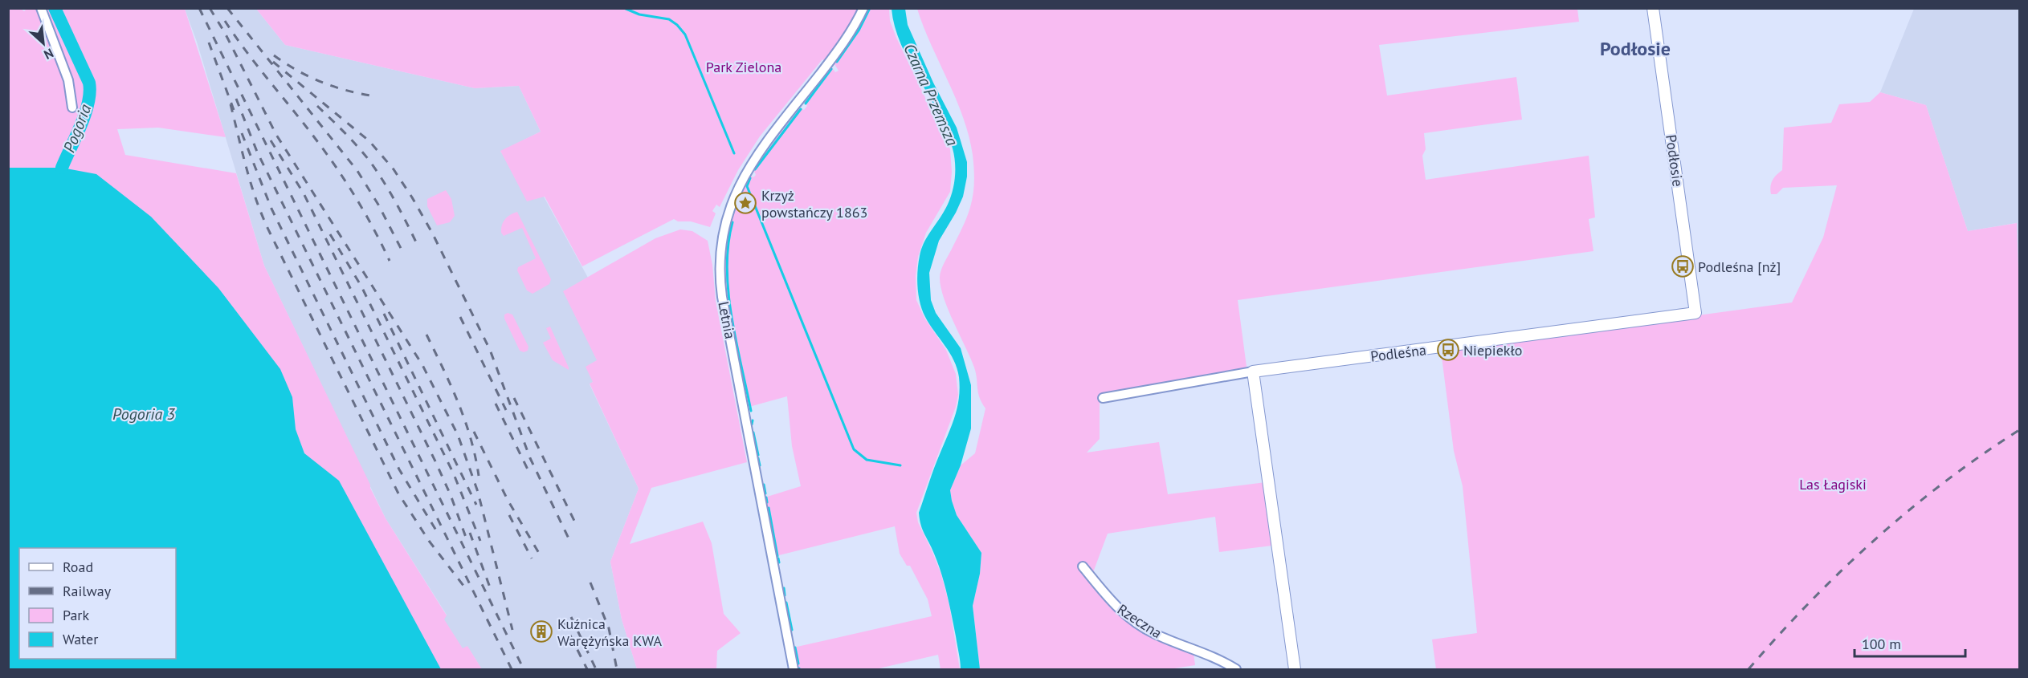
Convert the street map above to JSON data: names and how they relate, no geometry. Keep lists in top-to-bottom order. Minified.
{"streets":{"street":["Podłosie","Letnia","Podleśna","Rzeczna"]},"crossings":[["Podłosie","Podleśna"]],"districts":["Podłosie"],"water":["Czarna Przemsza","Pogoria","Pogoria 3"],"parks":["Park Zielona","Las Łagiski"],"places":{"place":["Krzyż powstańczy 1863"],"bus stop":["Podleśna [nż]","Niepiekło"],"building":["Kuźnica Warężyńska KWA"]},"legend":["Road","Railway","Park","Water"],"scale_bar":"100 m","north":"bottom right"}
